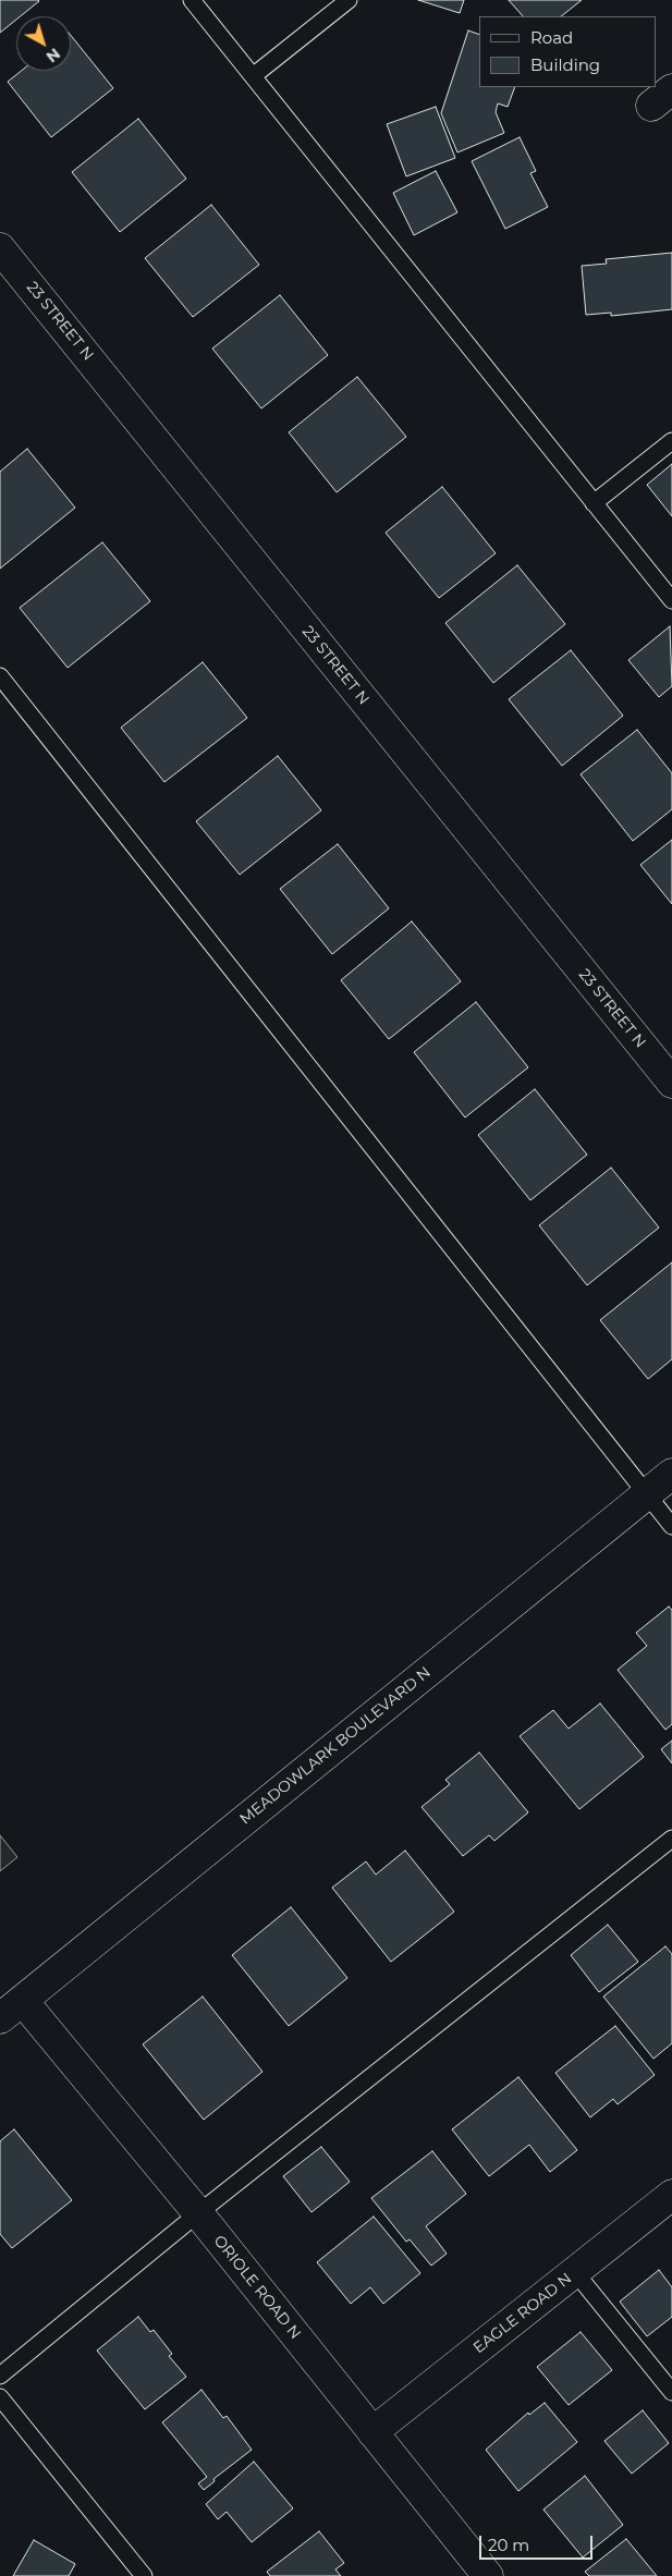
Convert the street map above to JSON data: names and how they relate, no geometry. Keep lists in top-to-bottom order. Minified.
{"streets":{"street":["23 STREET N","MEADOWLARK BOULEVARD N","ORIOLE ROAD N","EAGLE ROAD N"]},"crossings":[["MEADOWLARK BOULEVARD N","ORIOLE ROAD N"],["ORIOLE ROAD N","EAGLE ROAD N"]],"legend":["Road","Building"],"scale_bar":"20 m","north":"bottom right"}
